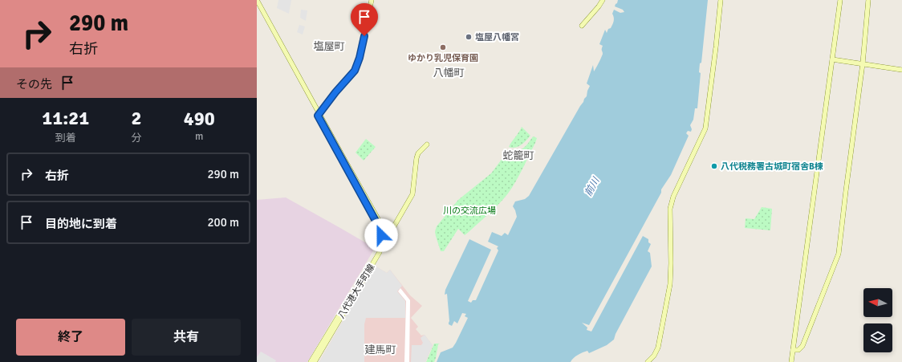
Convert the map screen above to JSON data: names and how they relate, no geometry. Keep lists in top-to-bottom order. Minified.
{"streets":{"street":["八代港大手町線"]},"districts":["塩屋町","八幡町","蛇籠町","建馬町"],"water":["前川"],"parks":["川の交流広場"],"places":["塩屋八幡宮","ゆかり乳児保育園","八代税務署古城町宿舎B棟"],"north":"left","page":{"turn":["290 m","右折"],"then":"その先","eta":["11:21","到着","2","分","490","m"],"list":[{"name":"右折","value":"290 m"},{"name":"目的地に到着","value":"200 m"}],"buttons":["終了","共有"]}}
